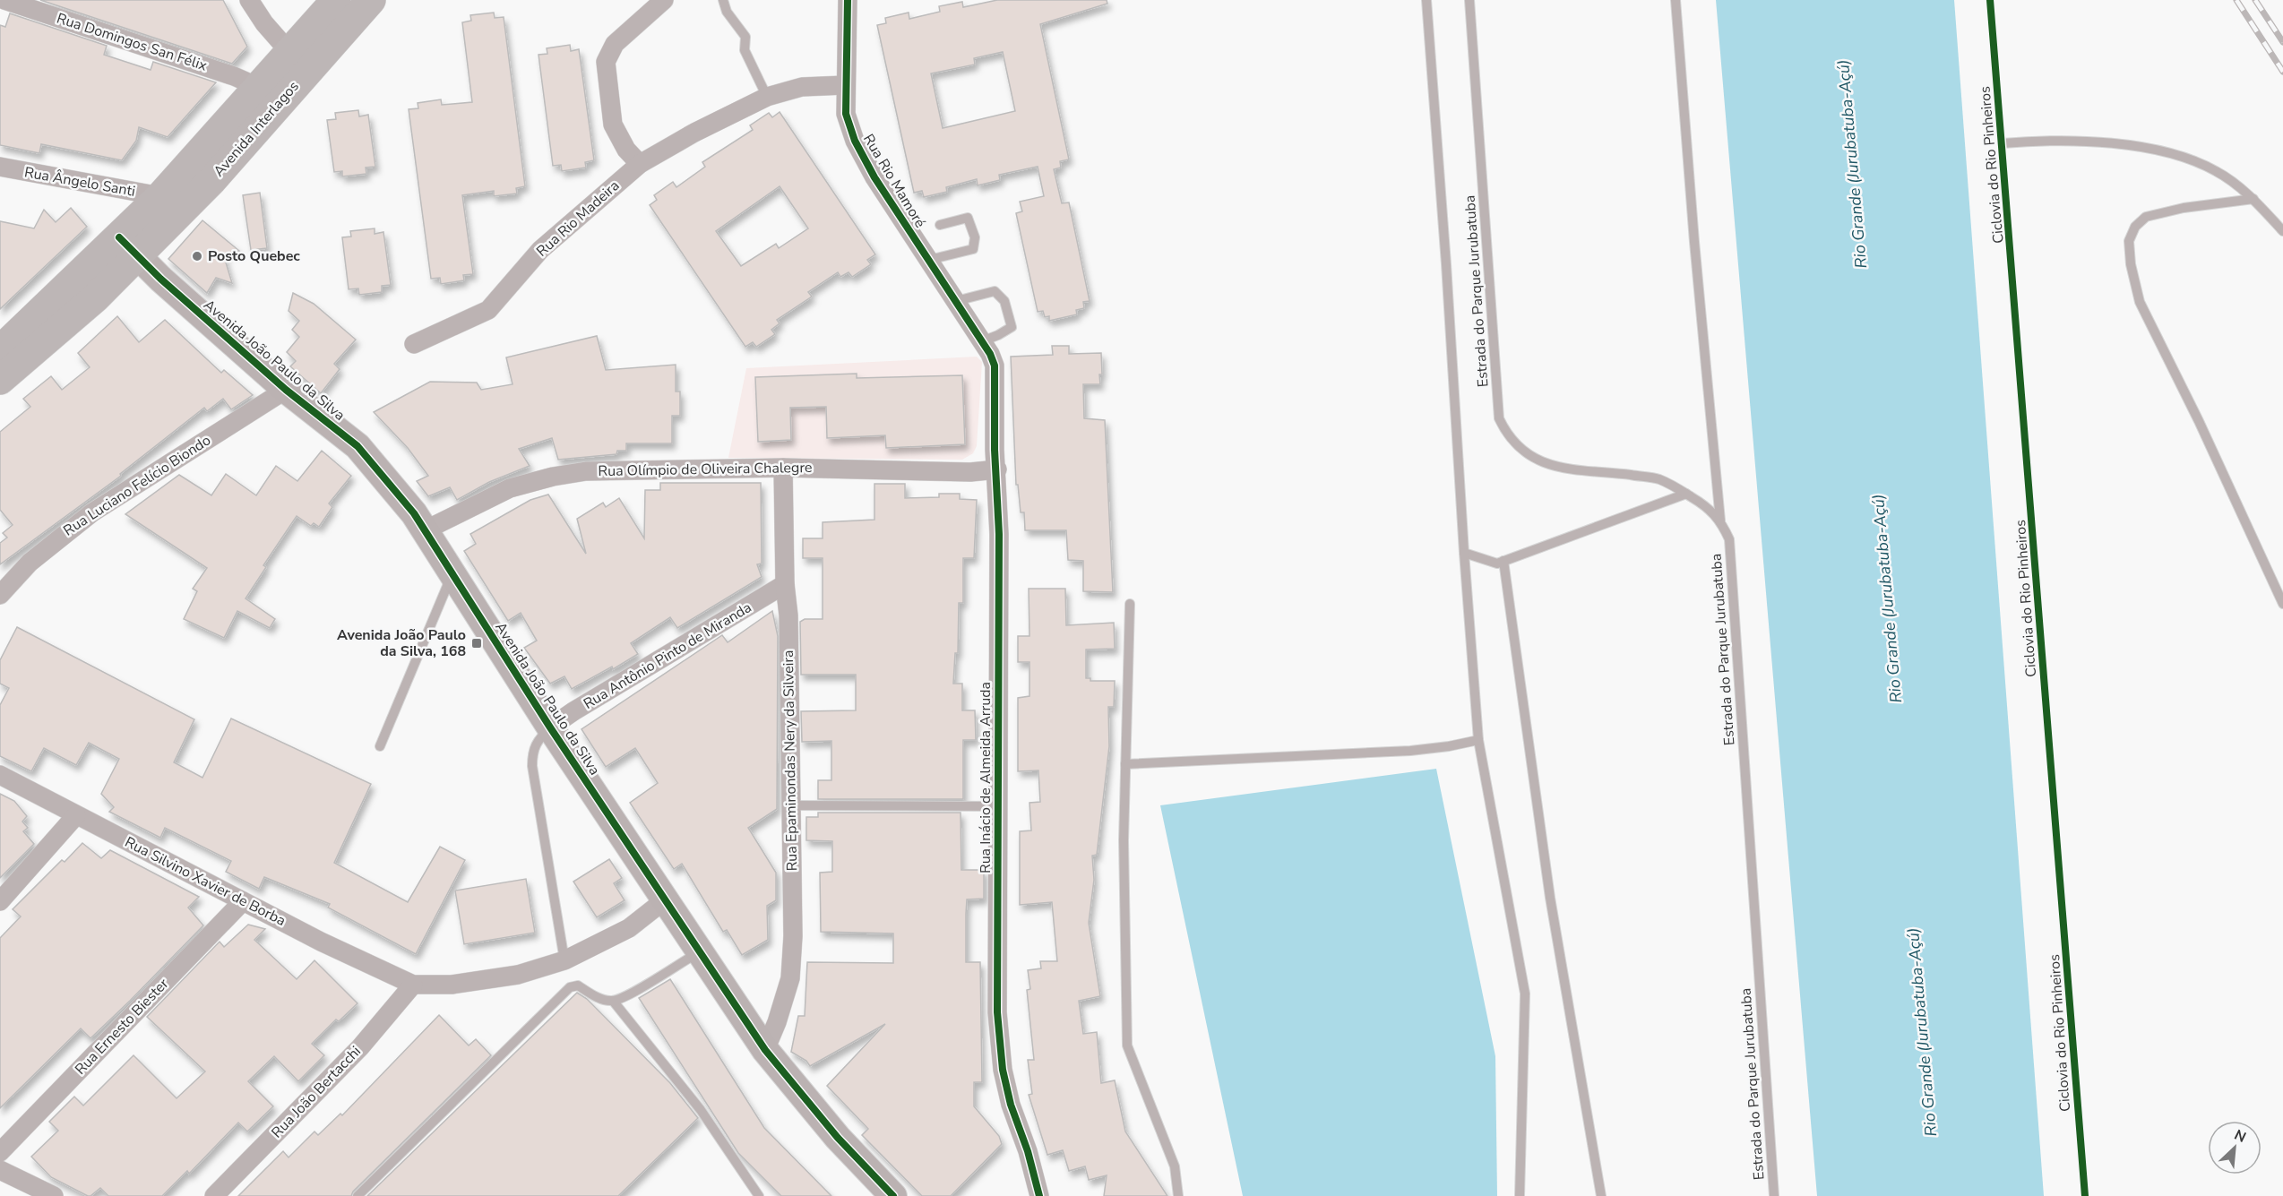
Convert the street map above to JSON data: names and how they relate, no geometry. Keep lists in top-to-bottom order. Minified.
{"streets":{"main road":["Avenida Interlagos"],"street":["Rua Domingos San Félix","Rua Rio Mamoré","Rua Ângelo Santi","Rua Rio Madeira","Avenida João Paulo da Silva","Rua Olímpio de Oliveira Chalegre","Rua Luciano Felício Biondo","Rua Antônio Pinto de Miranda","Rua Epaminondas Nery da Silveira","Rua Inácio de Almeida Arruda","Rua Silvino Xavier de Borba","Rua Ernesto Biester","Rua João Bertacchi"],"lane":["Estrada do Parque Jurubatuba"],"cycle path":["Ciclovia do Rio Pinheiros"]},"crossings":[["Rua Domingos San Félix","Avenida Interlagos"],["Avenida Interlagos","Rua Ângelo Santi"],["Avenida Interlagos","Avenida João Paulo da Silva"],["Rua Rio Mamoré","Rua Rio Madeira"],["Rua Rio Mamoré","Rua Inácio de Almeida Arruda"],["Avenida João Paulo da Silva","Rua Olímpio de Oliveira Chalegre"],["Avenida João Paulo da Silva","Rua Luciano Felício Biondo"],["Avenida João Paulo da Silva","Rua Antônio Pinto de Miranda"],["Avenida João Paulo da Silva","Rua Epaminondas Nery da Silveira"],["Rua Olímpio de Oliveira Chalegre","Rua Epaminondas Nery da Silveira"],["Rua Olímpio de Oliveira Chalegre","Rua Inácio de Almeida Arruda"],["Rua Antônio Pinto de Miranda","Rua Epaminondas Nery da Silveira"],["Rua Silvino Xavier de Borba","Rua Ernesto Biester"],["Rua Silvino Xavier de Borba","Rua João Bertacchi"]],"water":["Rio Grande (Jurubatuba-Açú)"],"places":{"other":["Posto Quebec"],"transit":["Avenida João Paulo da Silva, 168"]},"north":"top right"}
